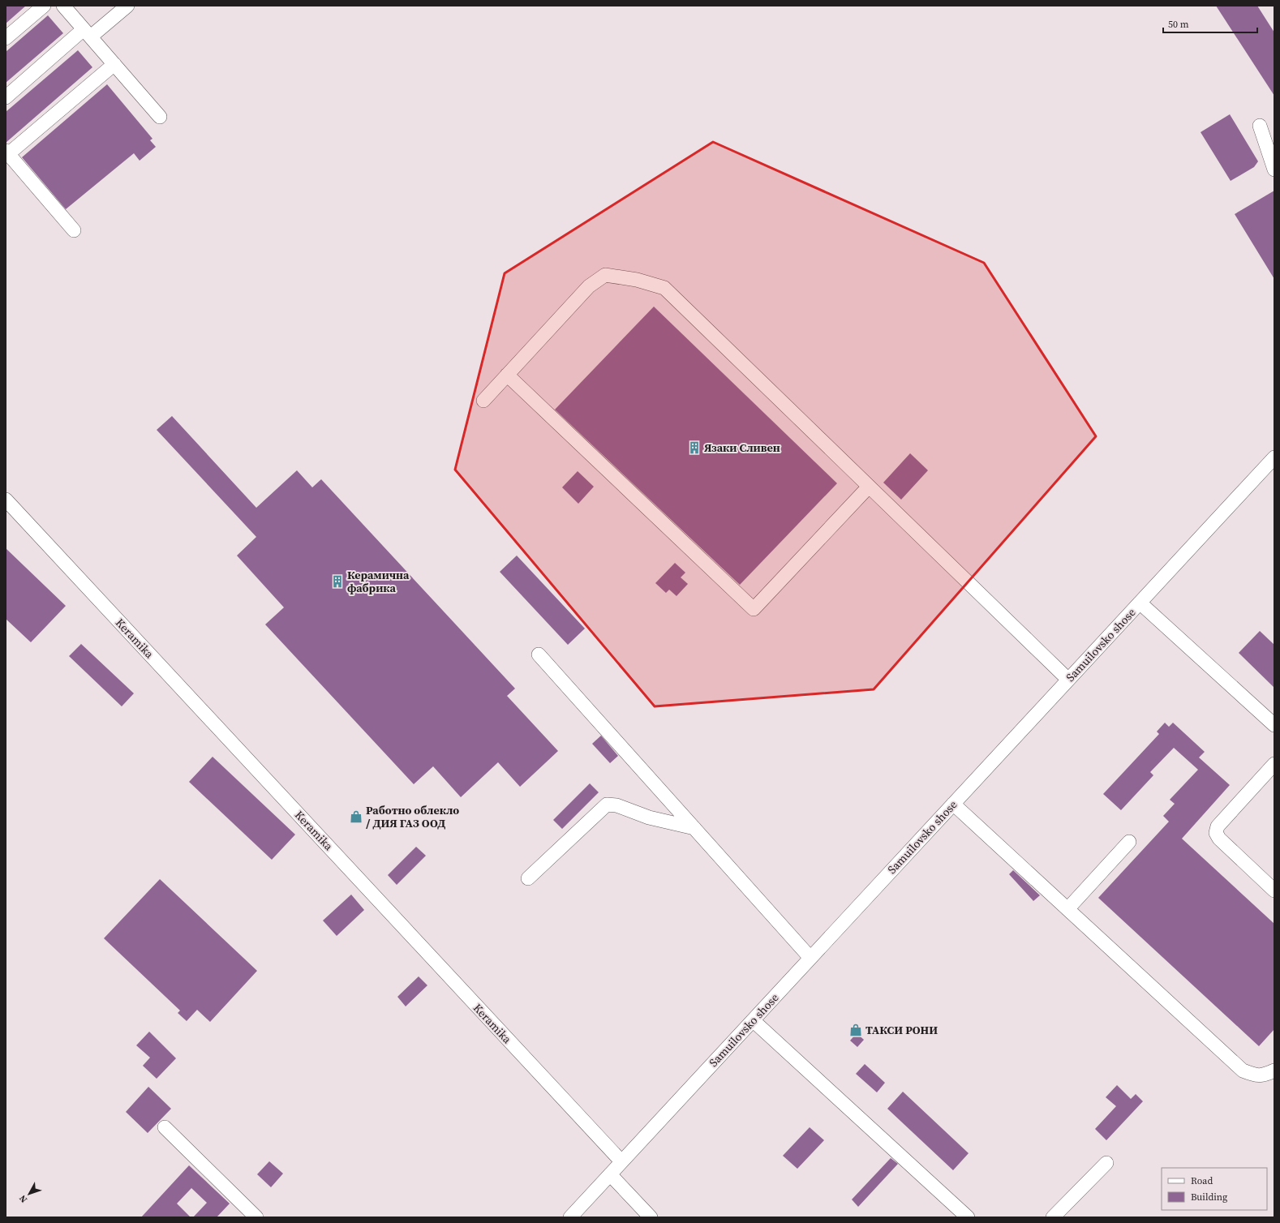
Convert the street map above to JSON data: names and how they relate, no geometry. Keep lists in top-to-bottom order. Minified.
{"streets":{"street":["Keramika","Samuilovsko shose"]},"crossings":[["Keramika","Samuilovsko shose"]],"places":{"building":["Язаки Сливен","Керамична фабрика"],"shop":["Работно облекло / ДИЯ ГАЗ ООД","ТАКСИ РОНИ"]},"legend":["Road","Building"],"scale_bar":"50 m","north":"bottom left"}
